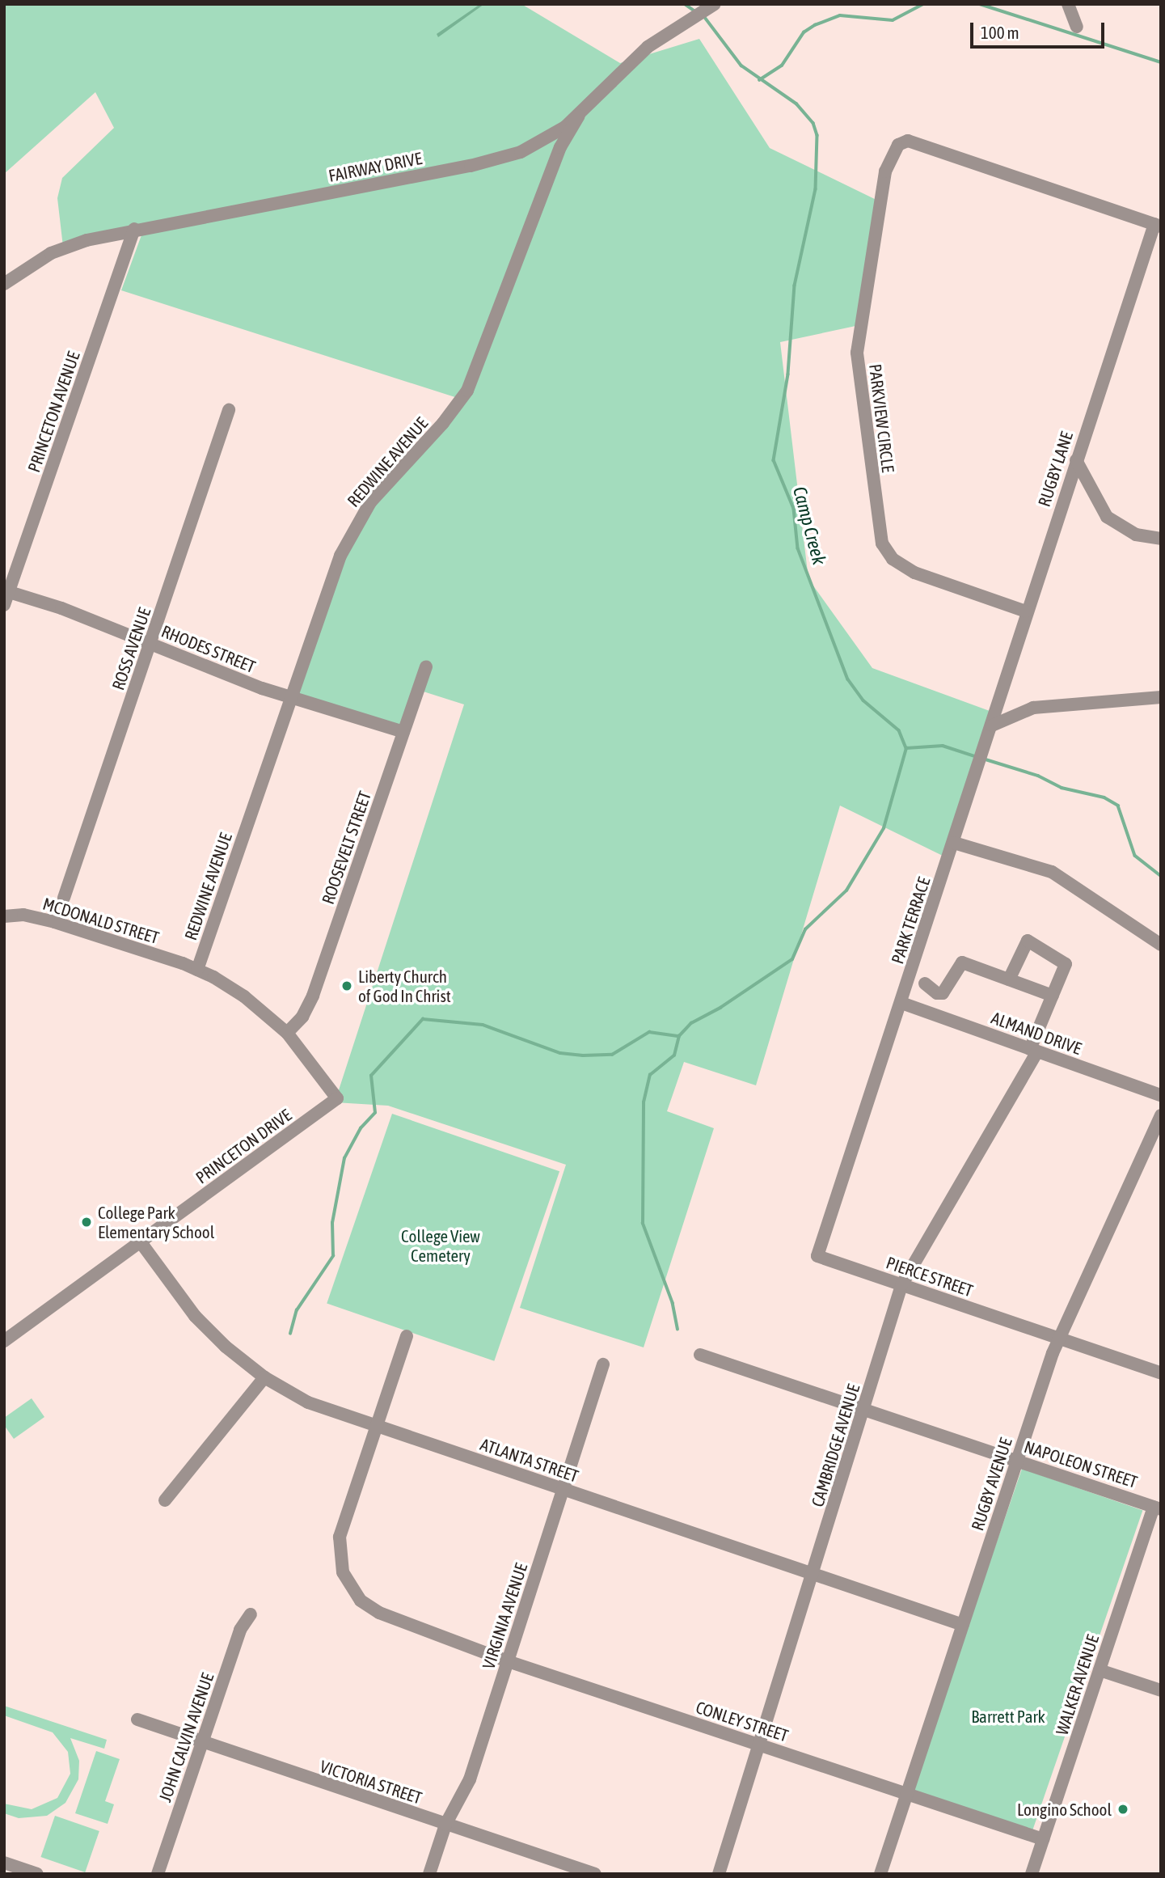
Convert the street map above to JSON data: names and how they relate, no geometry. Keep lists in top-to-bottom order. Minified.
{"streets":{"street":["FAIRWAY DRIVE","PRINCETON AVENUE","PARKVIEW CIRCLE","REDWINE AVENUE","RUGBY LANE","ROSS AVENUE","RHODES STREET","ROOSEVELT STREET","MCDONALD STREET","PARK TERRACE","ALMAND DRIVE","PRINCETON DRIVE","PIERCE STREET","CAMBRIDGE AVENUE","ATLANTA STREET","NAPOLEON STREET","RUGBY AVENUE","VIRGINIA AVENUE","WALKER AVENUE","CONLEY STREET","JOHN CALVIN AVENUE","VICTORIA STREET"]},"crossings":[["FAIRWAY DRIVE","PRINCETON AVENUE"],["FAIRWAY DRIVE","REDWINE AVENUE"],["PRINCETON AVENUE","RHODES STREET"],["PARKVIEW CIRCLE","RUGBY LANE"],["REDWINE AVENUE","RHODES STREET"],["REDWINE AVENUE","MCDONALD STREET"],["RUGBY LANE","PARK TERRACE"],["ROSS AVENUE","RHODES STREET"],["ROSS AVENUE","MCDONALD STREET"],["RHODES STREET","ROOSEVELT STREET"],["ROOSEVELT STREET","MCDONALD STREET"],["MCDONALD STREET","PRINCETON DRIVE"],["PARK TERRACE","ALMAND DRIVE"],["PARK TERRACE","PIERCE STREET"],["ALMAND DRIVE","CAMBRIDGE AVENUE"],["PRINCETON DRIVE","ATLANTA STREET"],["PIERCE STREET","CAMBRIDGE AVENUE"],["PIERCE STREET","RUGBY AVENUE"],["CAMBRIDGE AVENUE","ATLANTA STREET"],["CAMBRIDGE AVENUE","NAPOLEON STREET"],["CAMBRIDGE AVENUE","CONLEY STREET"],["ATLANTA STREET","RUGBY AVENUE"],["ATLANTA STREET","VIRGINIA AVENUE"],["ATLANTA STREET","CONLEY STREET"],["NAPOLEON STREET","RUGBY AVENUE"],["NAPOLEON STREET","WALKER AVENUE"],["RUGBY AVENUE","CONLEY STREET"],["VIRGINIA AVENUE","CONLEY STREET"],["VIRGINIA AVENUE","VICTORIA STREET"],["WALKER AVENUE","CONLEY STREET"],["JOHN CALVIN AVENUE","VICTORIA STREET"]],"water":["Camp Creek"],"parks":["College View Cemetery","Barrett Park"],"places":["Liberty Church of God In Christ","College Park Elementary School","Longino School"],"scale_bar":"100 m"}
